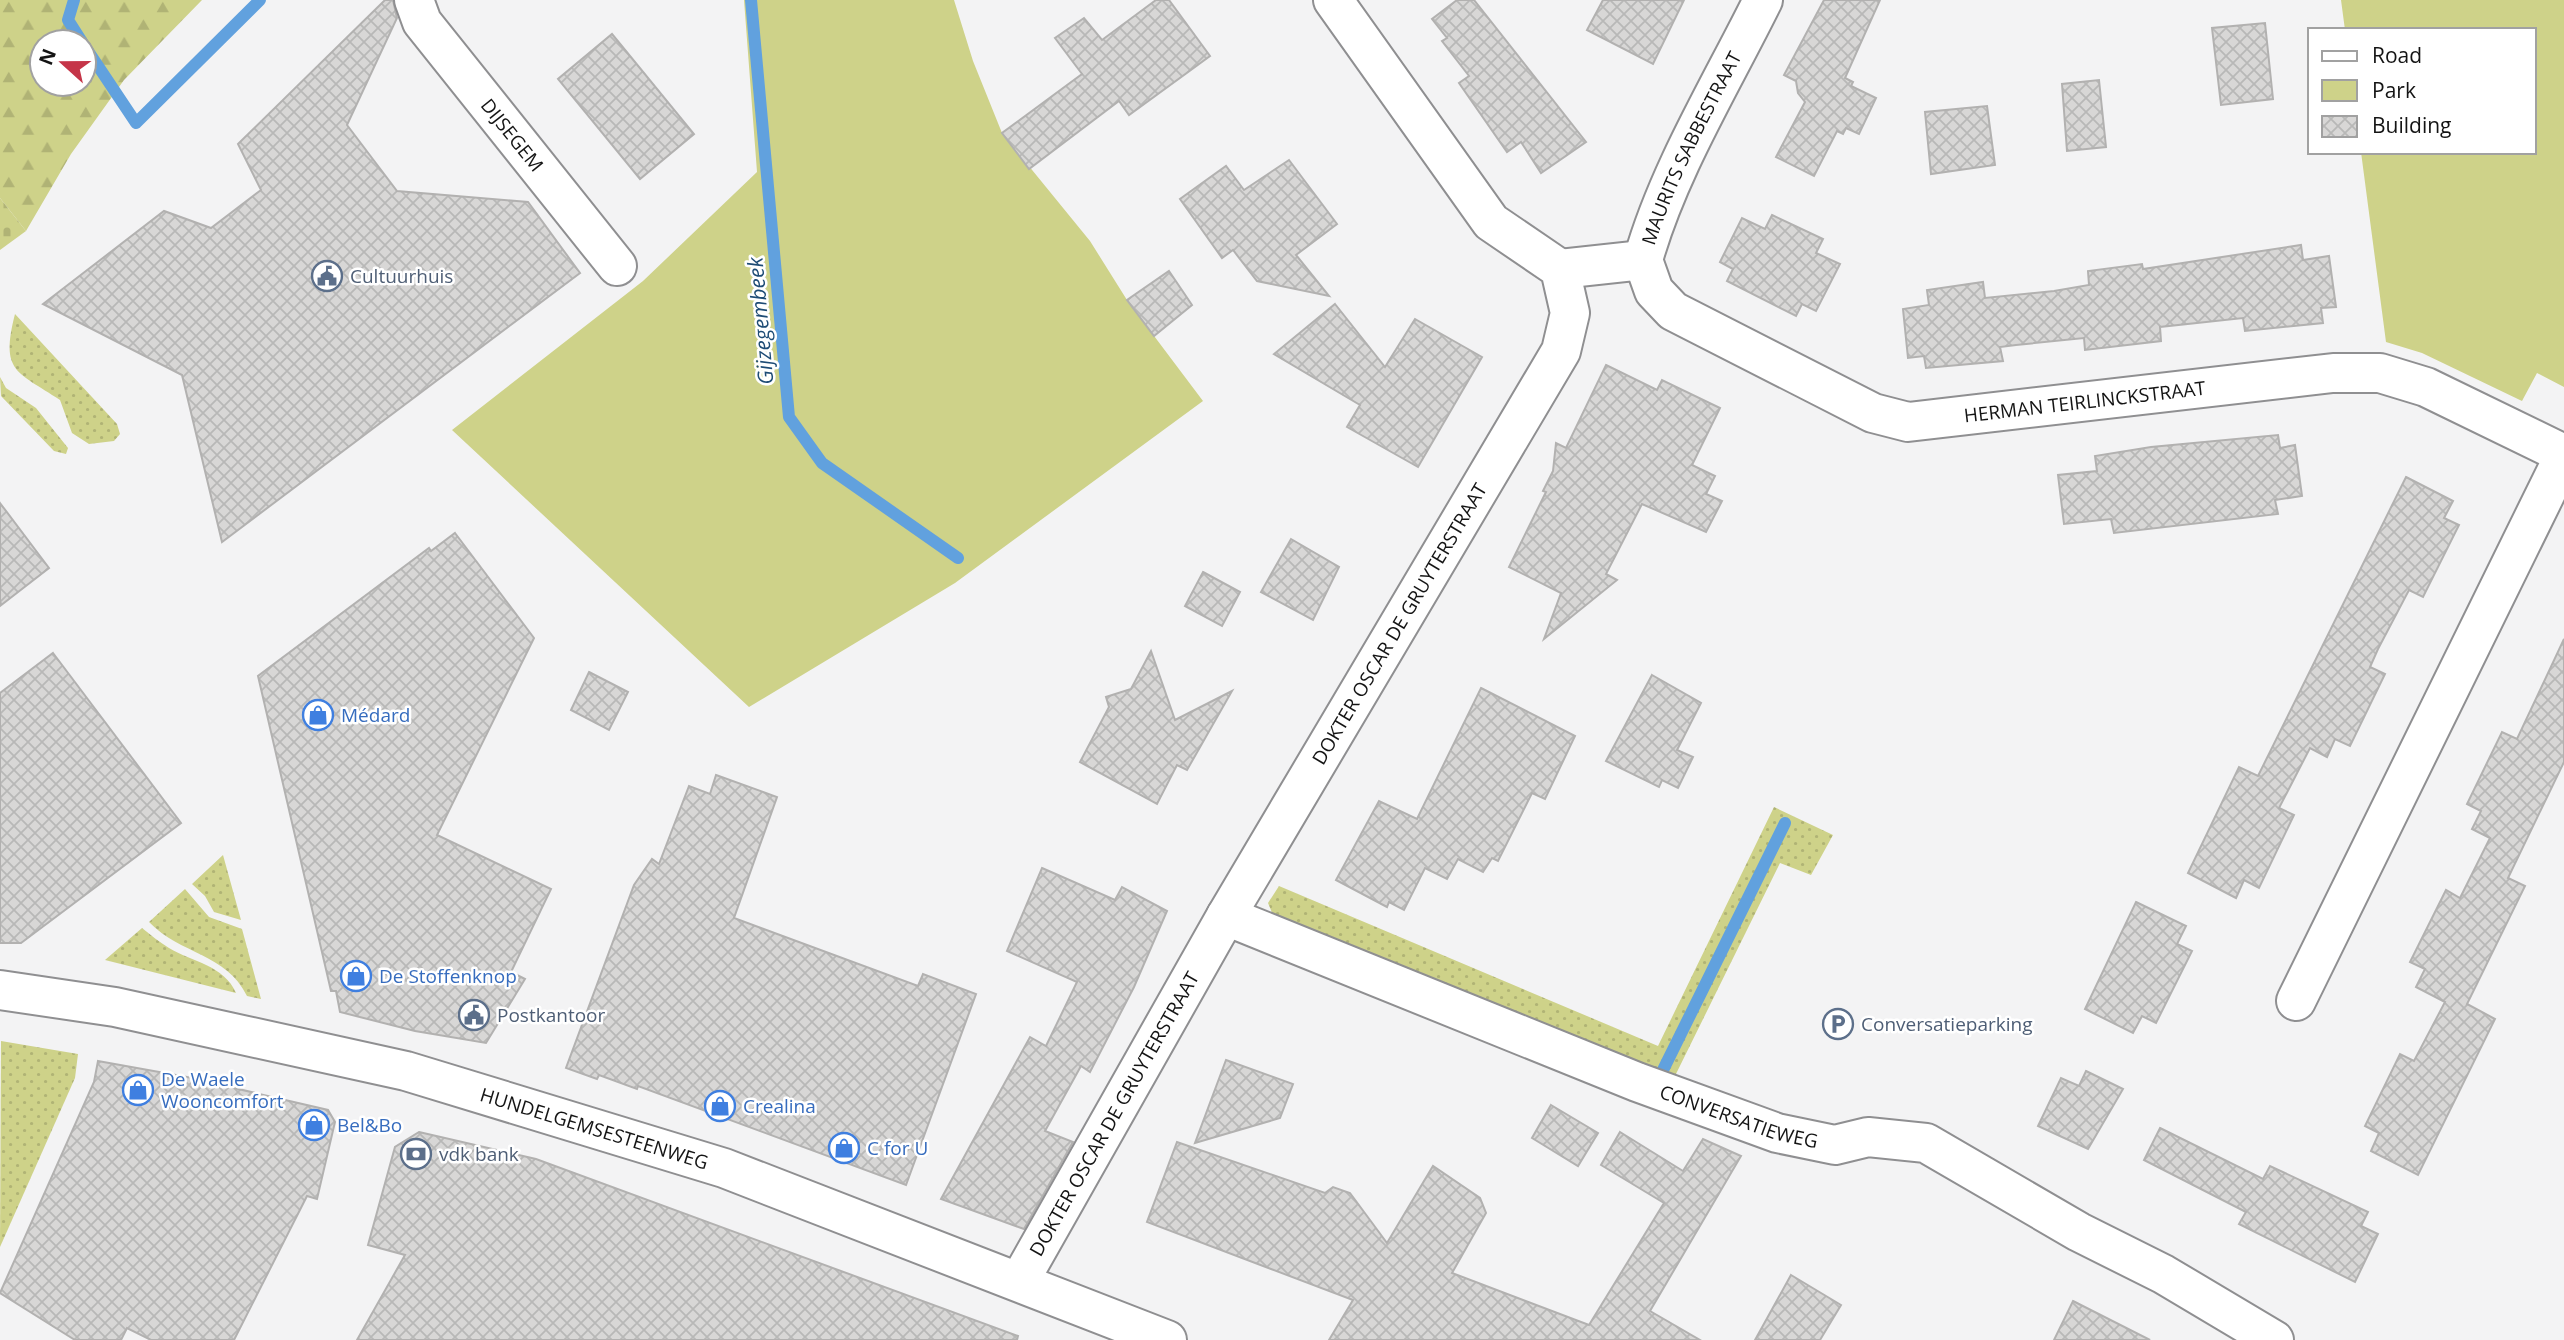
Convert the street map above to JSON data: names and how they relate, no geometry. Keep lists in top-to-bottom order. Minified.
{"streets":{"street":["DIJSEGEM","MAURITS SABBESTRAAT","HERMAN TEIRLINCKSTRAAT","DOKTER OSCAR DE GRUYTERSTRAAT","CONVERSATIEWEG","HUNDELGEMSESTEENWEG"]},"crossings":[["MAURITS SABBESTRAAT","HERMAN TEIRLINCKSTRAAT"],["MAURITS SABBESTRAAT","DOKTER OSCAR DE GRUYTERSTRAAT"],["DOKTER OSCAR DE GRUYTERSTRAAT","CONVERSATIEWEG"],["DOKTER OSCAR DE GRUYTERSTRAAT","HUNDELGEMSESTEENWEG"]],"water":["Gijzegembeek"],"places":{"public building":["Cultuurhuis","Postkantoor"],"shop":["Médard","De Stoffenknop","De Waele Wooncomfort","Crealina","Bel&Bo","C for U"],"parking":["Conversatieparking"],"bank":["vdk bank"]},"legend":["Road","Park","Building"],"north":"left"}
